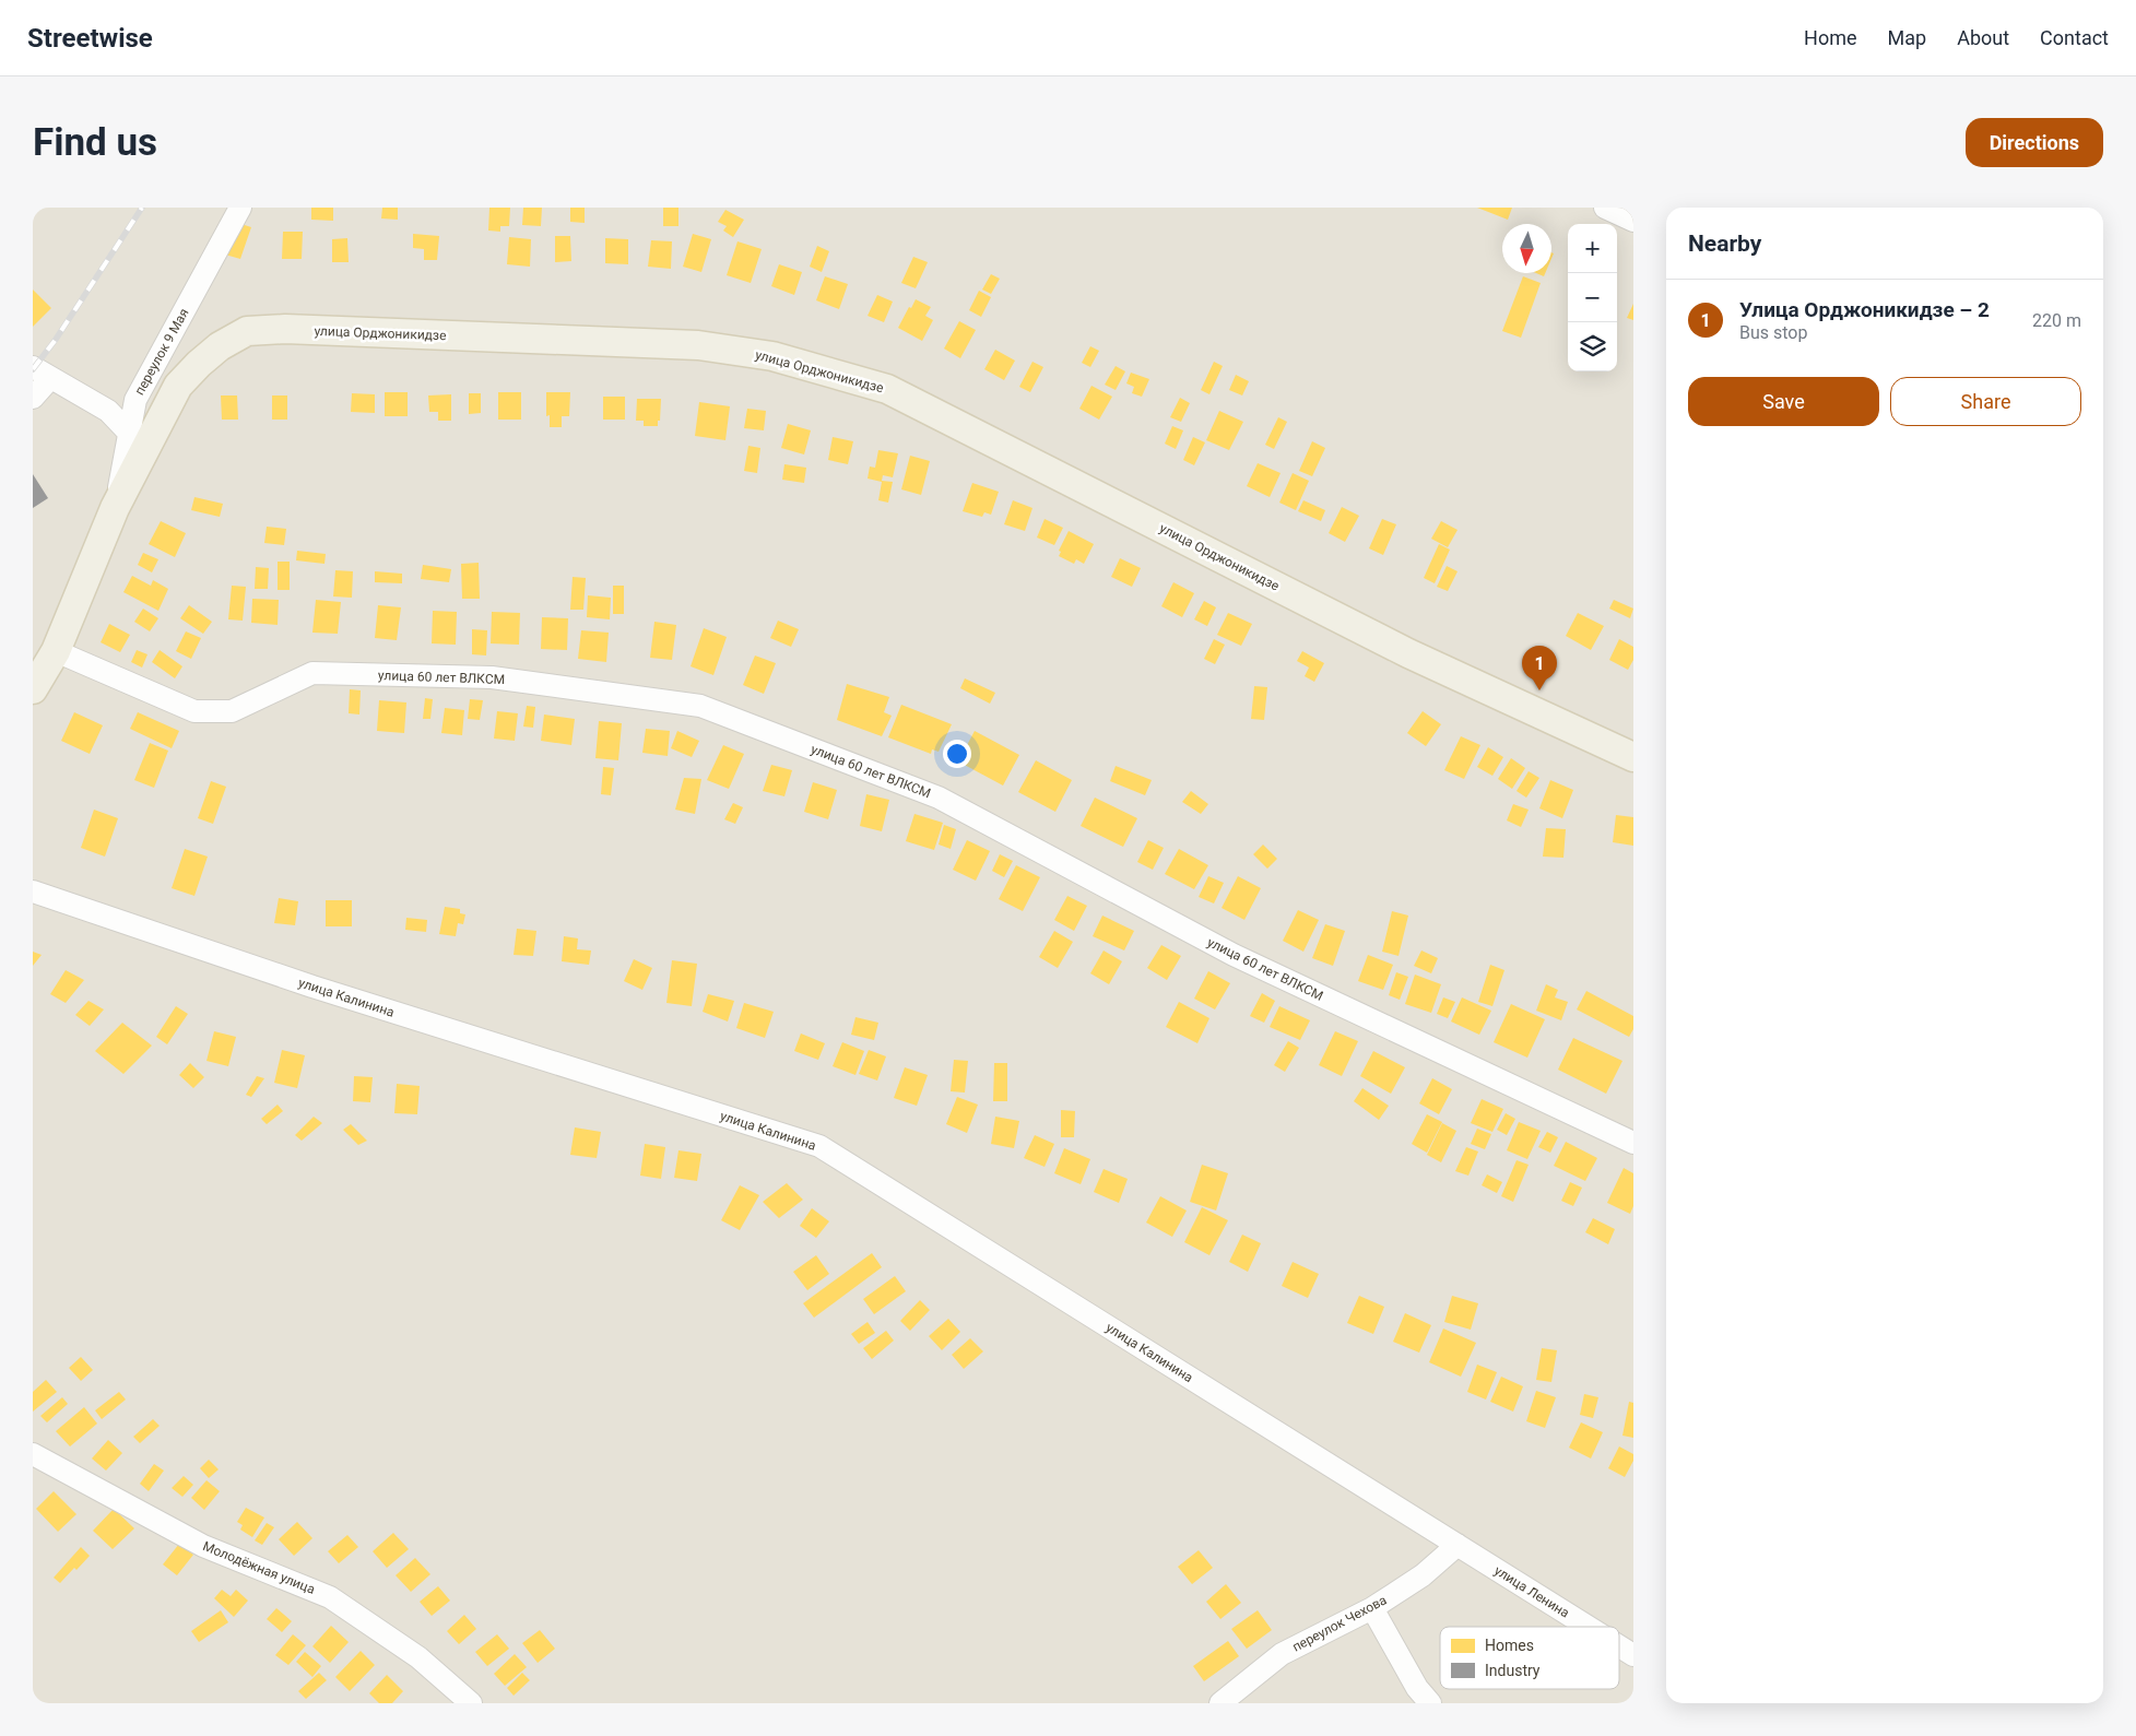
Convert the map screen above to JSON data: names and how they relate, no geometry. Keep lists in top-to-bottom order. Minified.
{"streets":{"main road":["улица Орджоникидзе"],"street":["переулок 9 Мая","улица 60 лет ВЛКСМ","улица Калинина","Молодёжная улица","улица Ленина","переулок Чехова"]},"crossings":[["улица Орджоникидзе","переулок 9 Мая"],["улица Орджоникидзе","улица 60 лет ВЛКСМ"],["улица Калинина","улица Ленина"],["улица Калинина","переулок Чехова"],["улица Ленина","переулок Чехова"]],"legend":["Homes","Industry"],"north":"bottom","page":{"header":"Streetwise","nav":["Home","Map","About","Contact"],"buttons":["Directions",["Save","Share"]],"title":"Find us","heading":"Nearby","map_buttons":["+","−"],"list":[{"mark":"1","name":"Улица Орджоникидзе – 2","note":"Bus stop","value":"220 m"}],"pins":"1"}}
